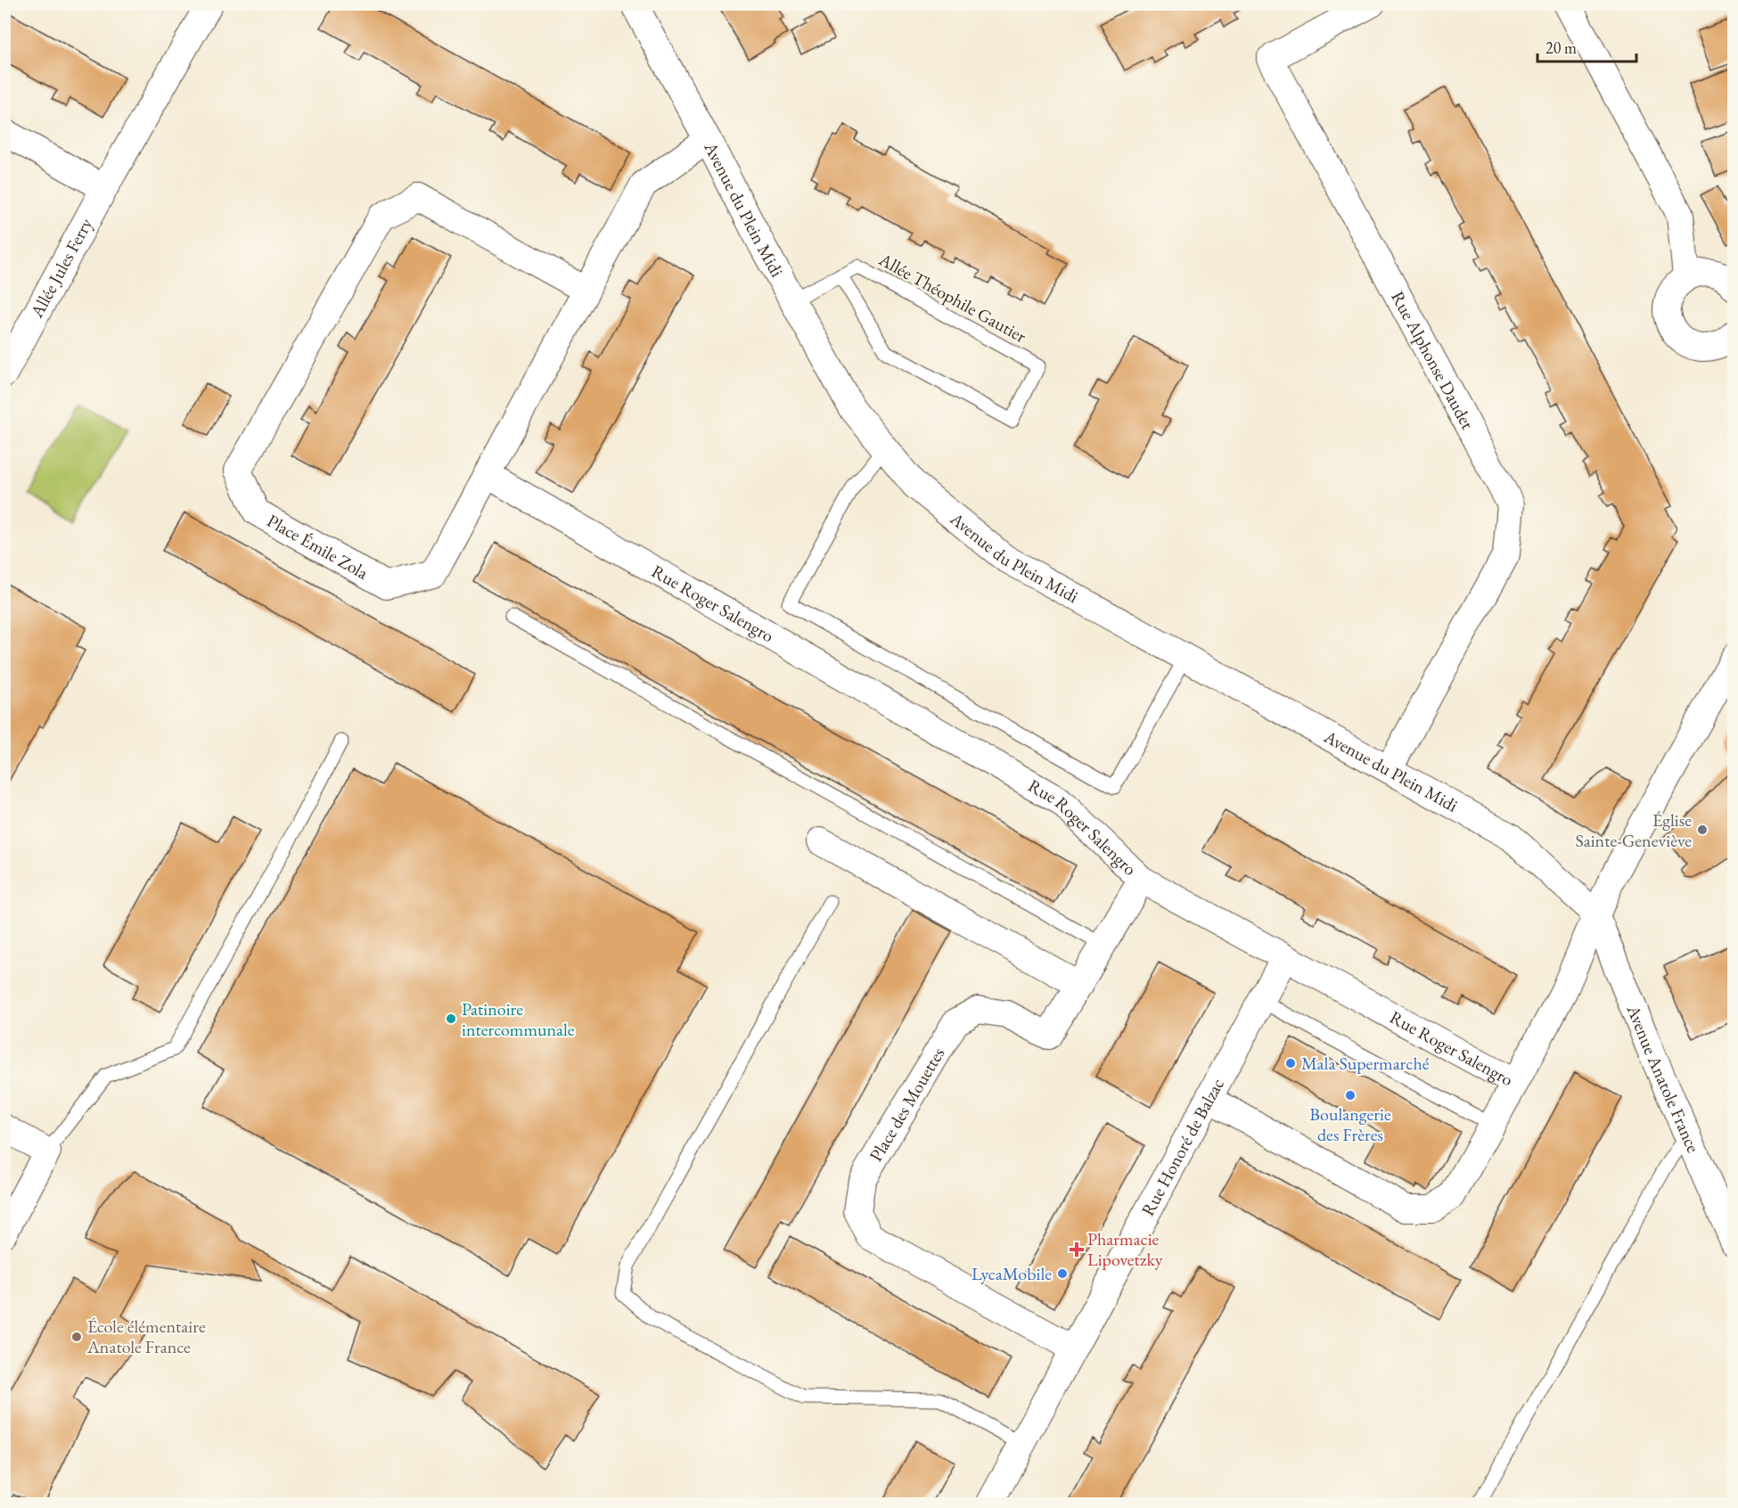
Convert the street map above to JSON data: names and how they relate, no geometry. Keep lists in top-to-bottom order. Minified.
{"streets":{"street":["Avenue du Plein Midi","Allée Jules Ferry","Rue Alphonse Daudet","Place Émile Zola","Rue Roger Salengro","Avenue Anatole France","Place des Mouettes","Rue Honoré de Balzac"],"lane":["Allée Théophile Gautier"]},"crossings":[["Avenue du Plein Midi","Allée Théophile Gautier"],["Avenue du Plein Midi","Rue Alphonse Daudet"],["Avenue du Plein Midi","Place Émile Zola"],["Avenue du Plein Midi","Rue Roger Salengro"],["Avenue du Plein Midi","Avenue Anatole France"],["Place Émile Zola","Rue Roger Salengro"],["Rue Roger Salengro","Avenue Anatole France"],["Rue Roger Salengro","Place des Mouettes"],["Rue Roger Salengro","Rue Honoré de Balzac"],["Place des Mouettes","Rue Honoré de Balzac"]],"places":{"other":["Église Sainte-Geneviève","Patinoire intercommunale","Mala Supermarché","Boulangerie des Frères","LycaMobile","École élémentaire Anatole France"],"health":["Pharmacie Lipovetzky"]},"scale_bar":"20 m"}
